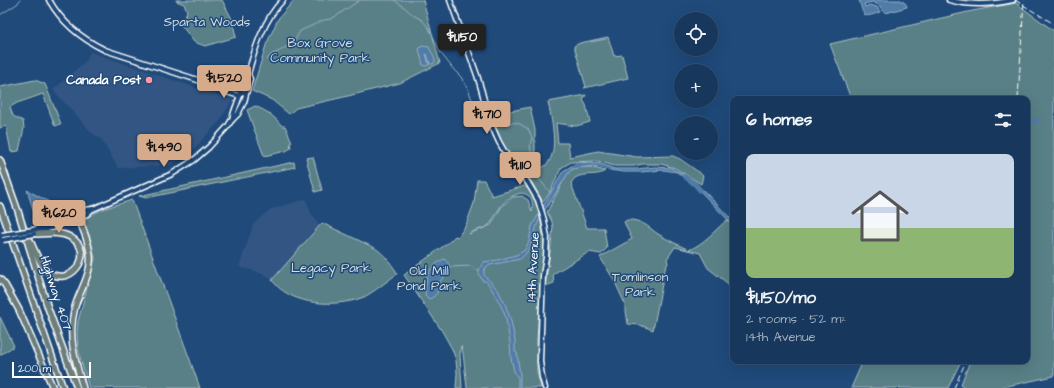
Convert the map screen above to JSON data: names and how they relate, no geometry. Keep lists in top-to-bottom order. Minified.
{"streets":{"highway":["Highway 407"],"main road":["14th Avenue"]},"parks":["Sparta Woods","Box Grove Community Park","Legacy Park","Old Mill Pond Park","Tomlinson Park"],"places":["Canada Post"],"scale_bar":"200 m","page":{"map_buttons":["+","−"],"price":["$1,150","$1,520","$1,710","$1,490","$1,110","$1,620"],"heading":"6 homes","list":[{"name":"$1,150/mo","note":"2 rooms · 52 m² · 14th Avenue"}],"scale":"200 m"}}
